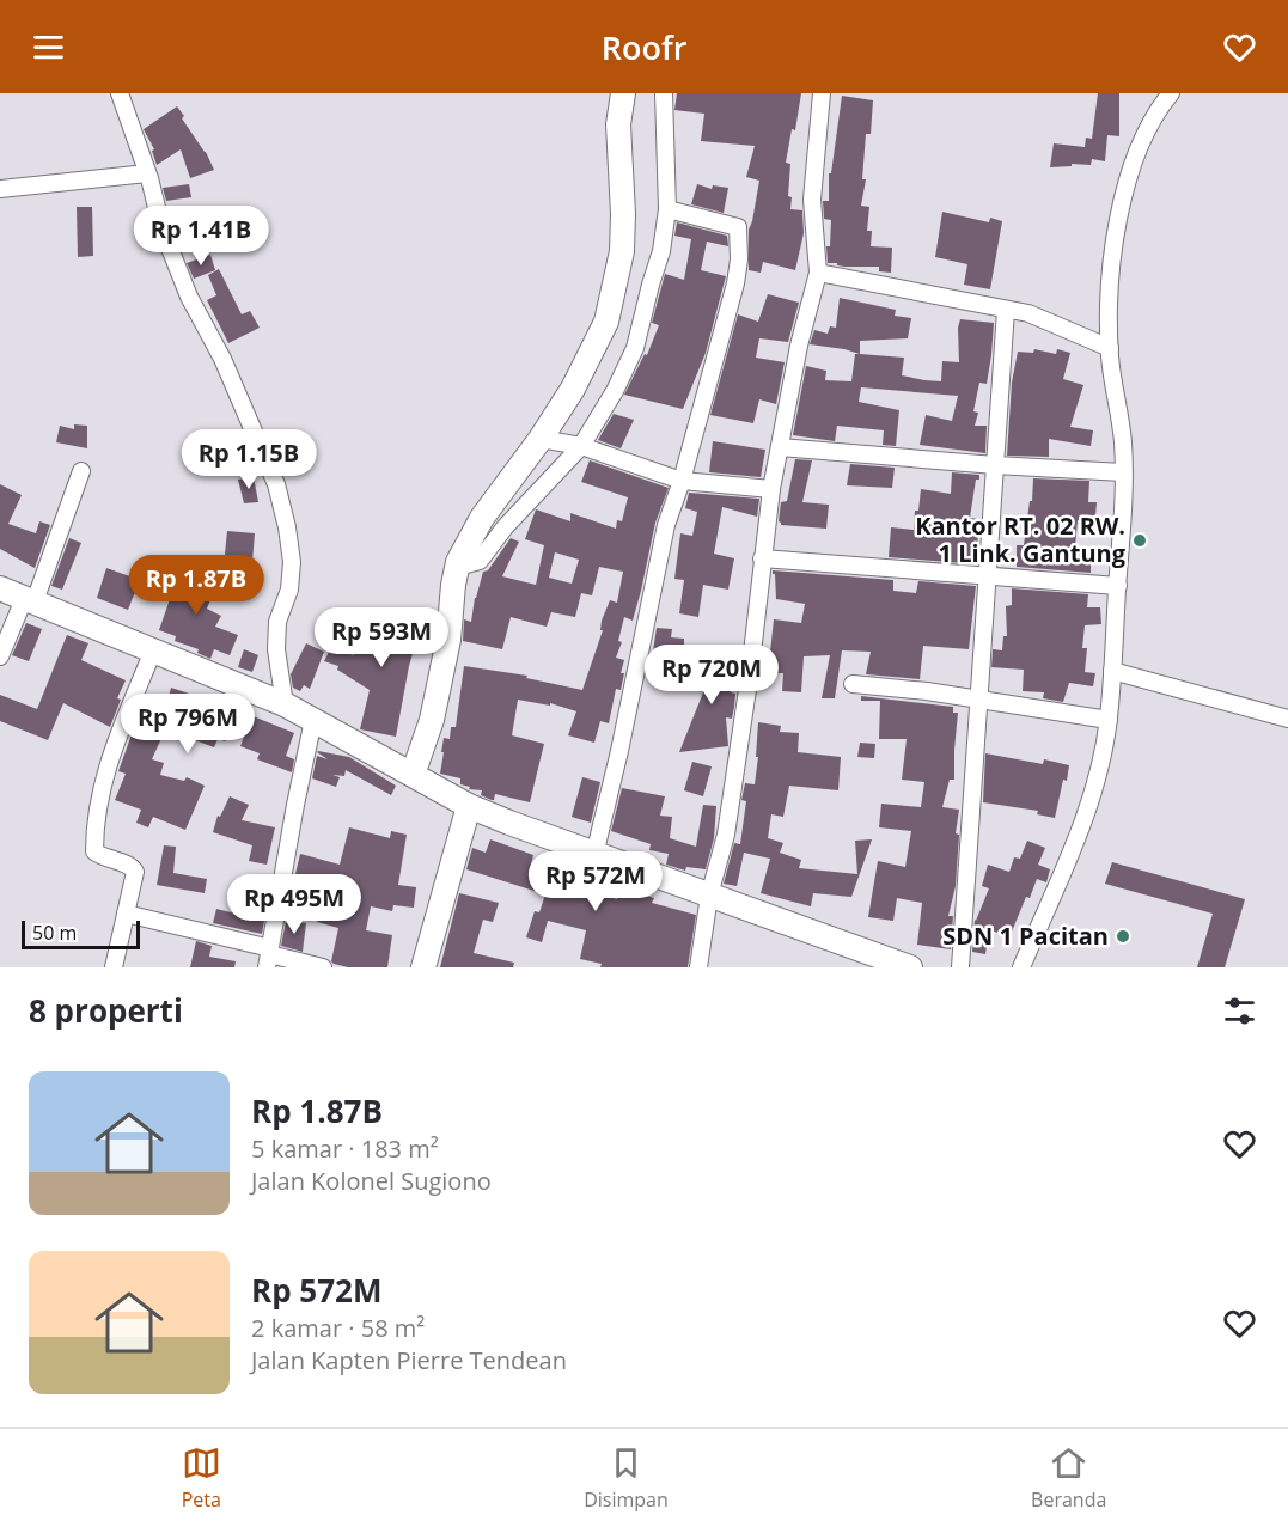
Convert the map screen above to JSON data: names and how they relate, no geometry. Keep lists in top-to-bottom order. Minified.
{"places":["Kantor RT. 02 RW. 1 Link. Gantung","SDN 1 Pacitan"],"scale_bar":"50 m","page":{"header":"Roofr","price":["Rp 1.41B","Rp 1.15B","Rp 1.87B","Rp 593M","Rp 720M","Rp 796M","Rp 572M","Rp 495M"],"scale":"50 m","heading":"8 properti","list":[{"name":"Rp 1.87B","note":"5 kamar · 183 m² · Jalan Kolonel Sugiono"},{"name":"Rp 572M","note":"2 kamar · 58 m² · Jalan Kapten Pierre Tendean"}],"tabs":["Peta","Disimpan","Beranda"]}}
